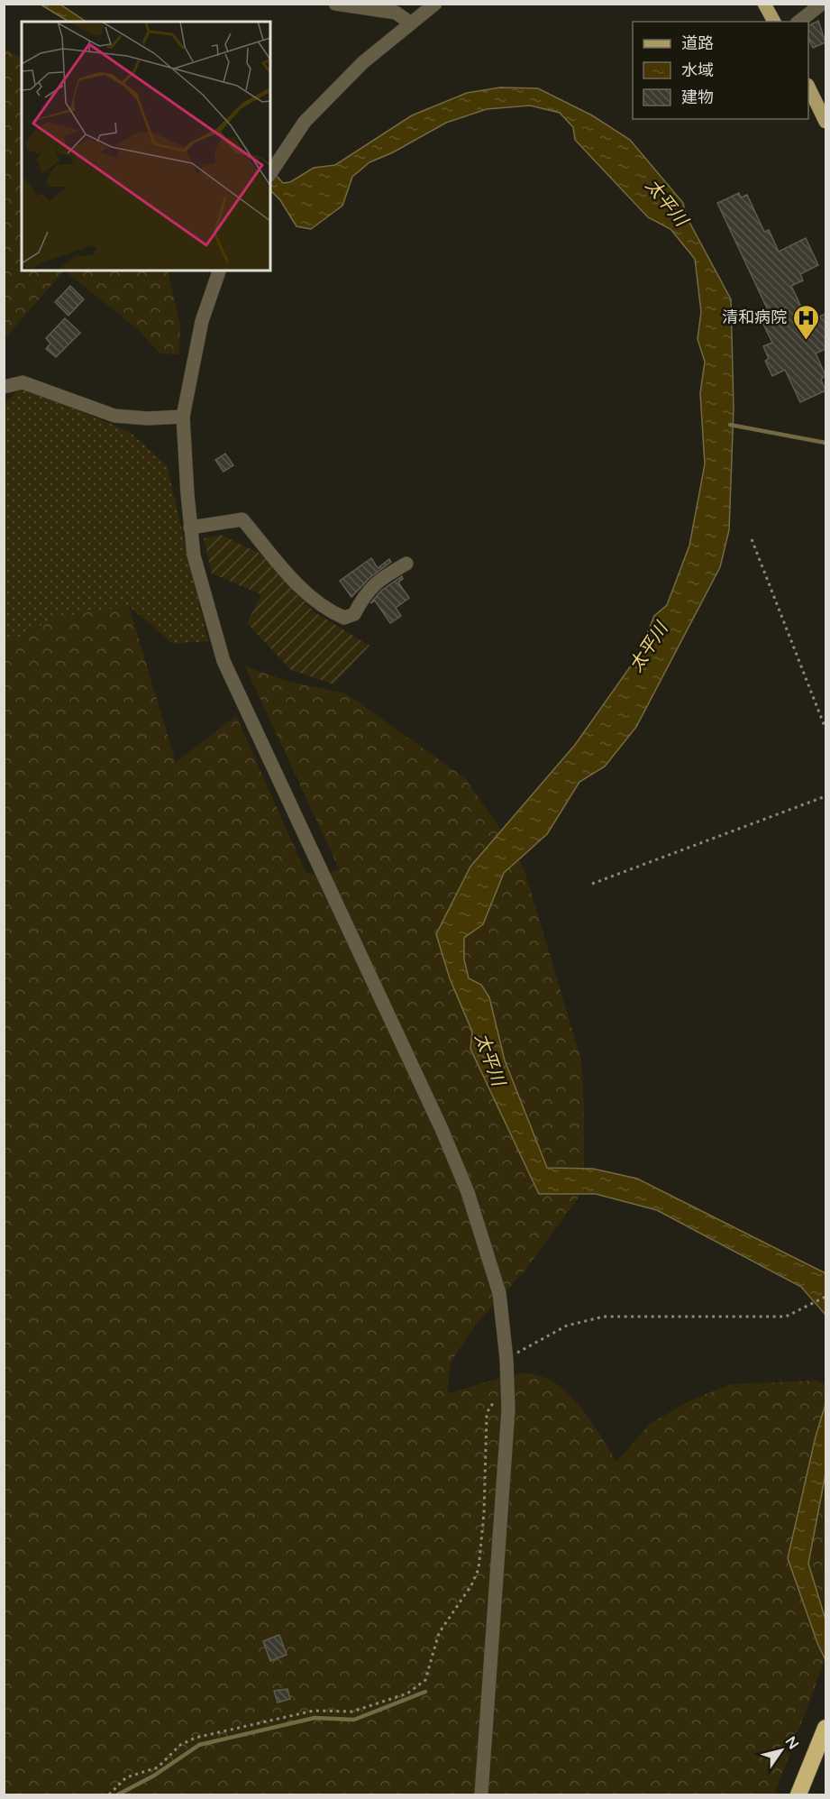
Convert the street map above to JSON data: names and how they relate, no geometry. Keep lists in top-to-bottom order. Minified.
{"water":["太平川"],"places":{"hospital":["清和病院"]},"legend":["道路","水域","建物"],"north":"top right"}
